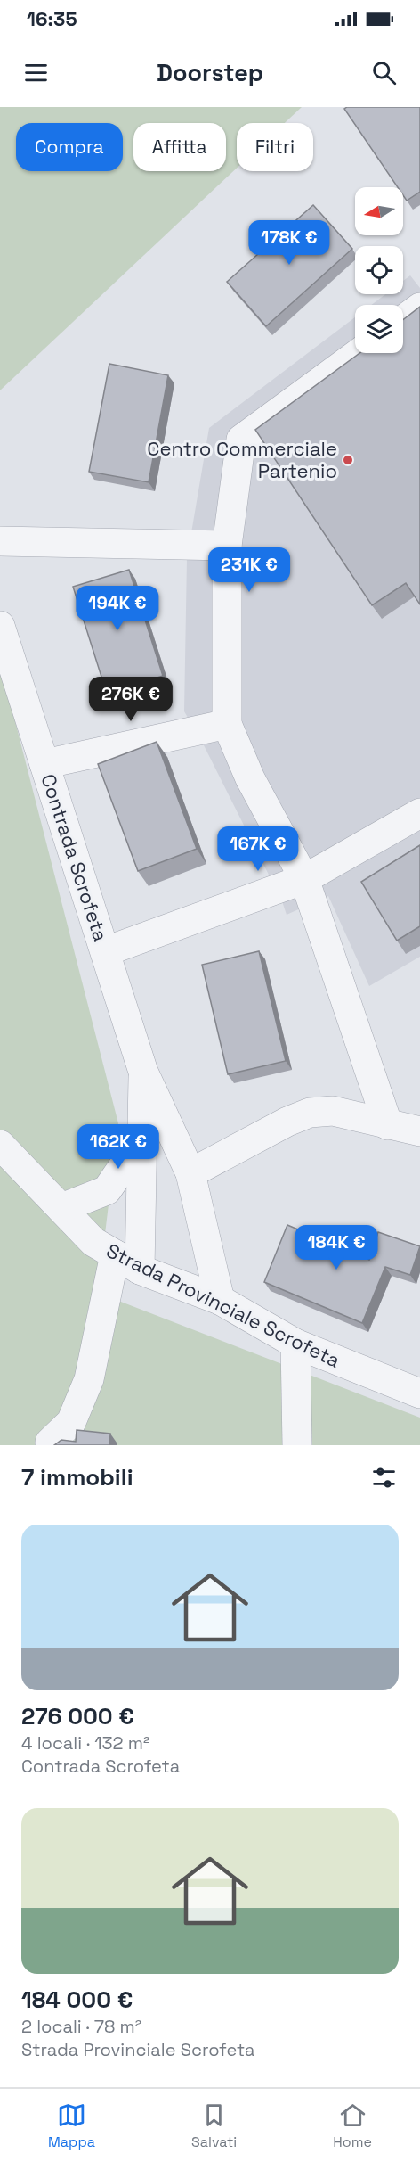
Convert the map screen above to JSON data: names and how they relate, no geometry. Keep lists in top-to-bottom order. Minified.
{"streets":{"street":["Contrada Scrofeta","Strada Provinciale Scrofeta"]},"places":["Centro Commerciale Partenio"],"north":"left","page":{"status":"16:35","header":"Doorstep","chip":["Compra","Affitta","Filtri"],"price":["178K €","231K €","194K €","276K €","167K €","162K €","184K €"],"heading":"7 immobili","list":[{"name":"276 000 €","note":"4 locali · 132 m² · Contrada Scrofeta"},{"name":"184 000 €","note":"2 locali · 78 m² · Strada Provinciale Scrofeta"}],"tabs":["Mappa","Salvati","Home"]}}
